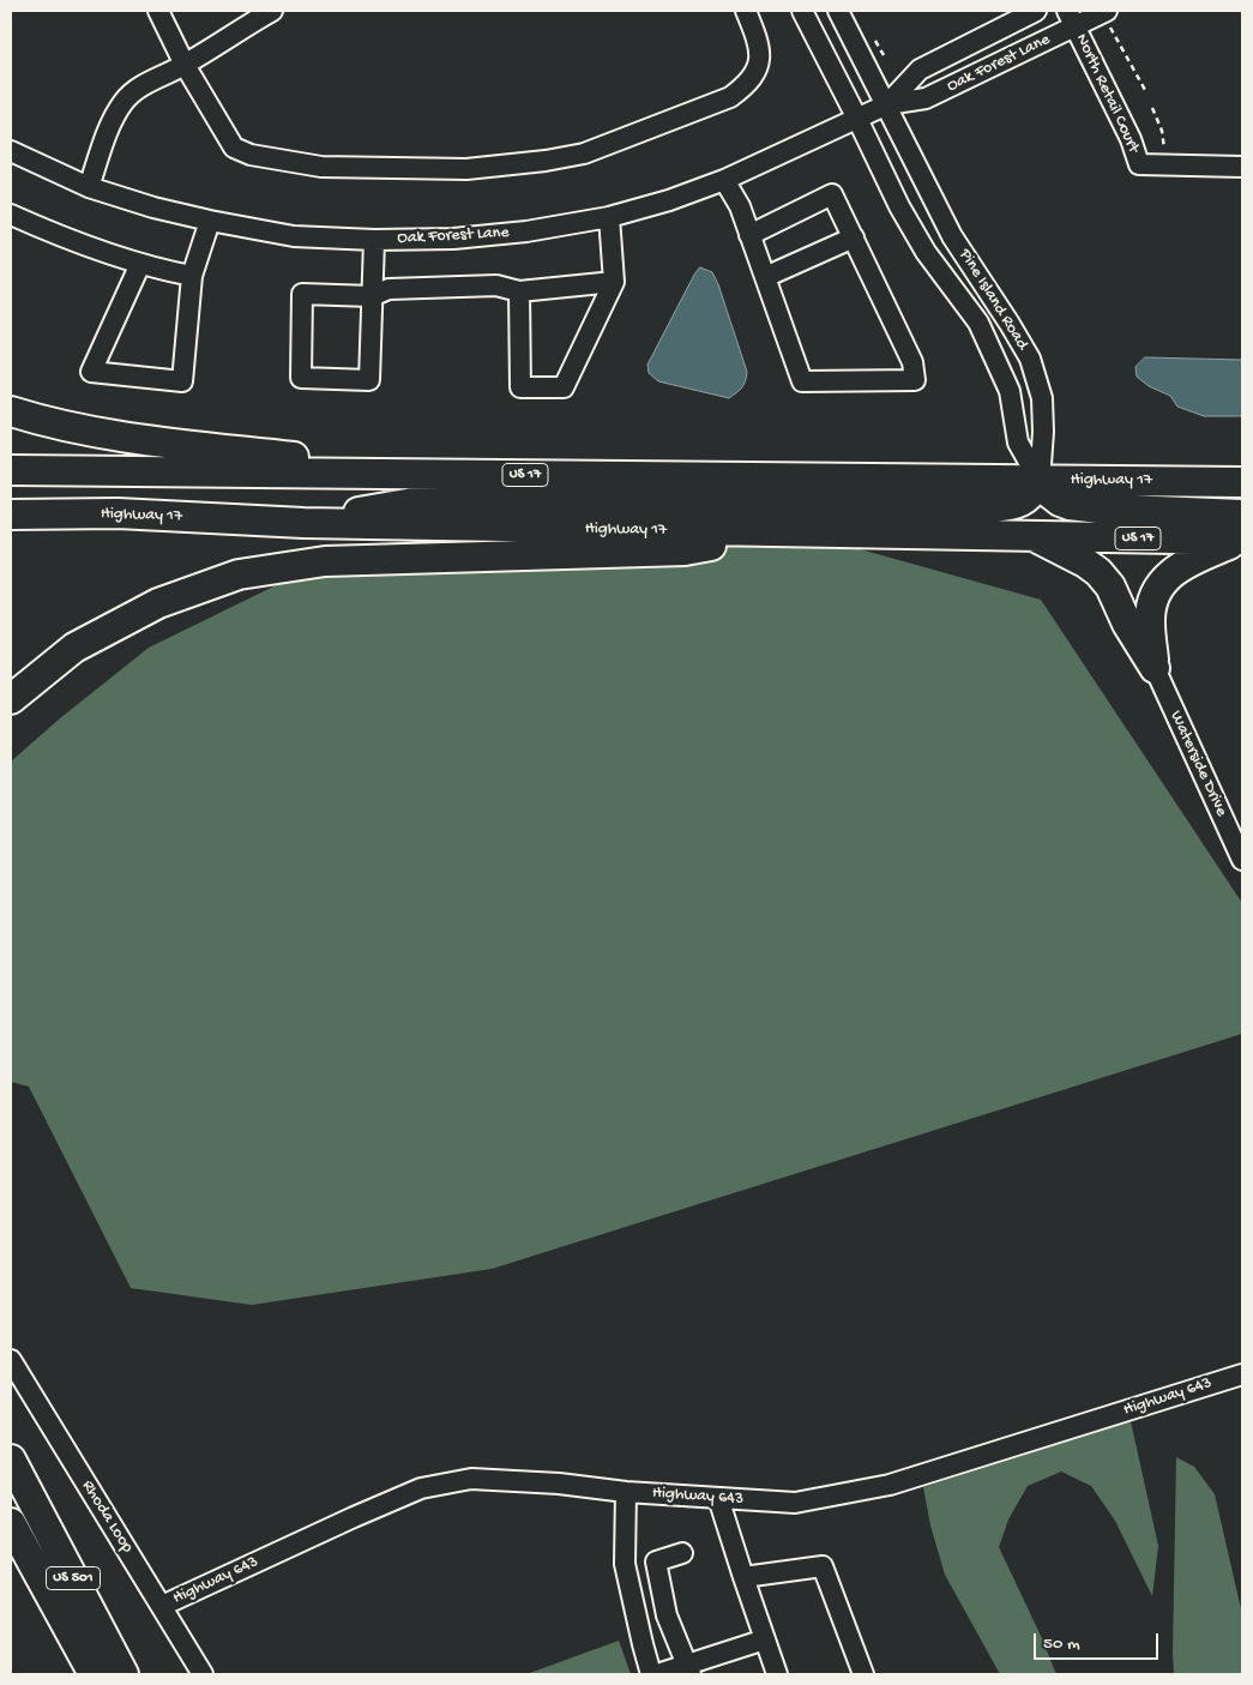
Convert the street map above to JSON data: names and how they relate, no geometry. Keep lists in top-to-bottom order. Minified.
{"streets":{"highway":["US 17","Highway 17","US 501"],"street":["Oak Forest Lane","North Retail Court","Pine Island Road","Waterside Drive","Highway 643","Rhoda Loop"]},"crossings":[["Oak Forest Lane","North Retail Court"],["Oak Forest Lane","Pine Island Road"],["Pine Island Road","Highway 17"],["Highway 643","Rhoda Loop"]],"scale_bar":"50 m"}
